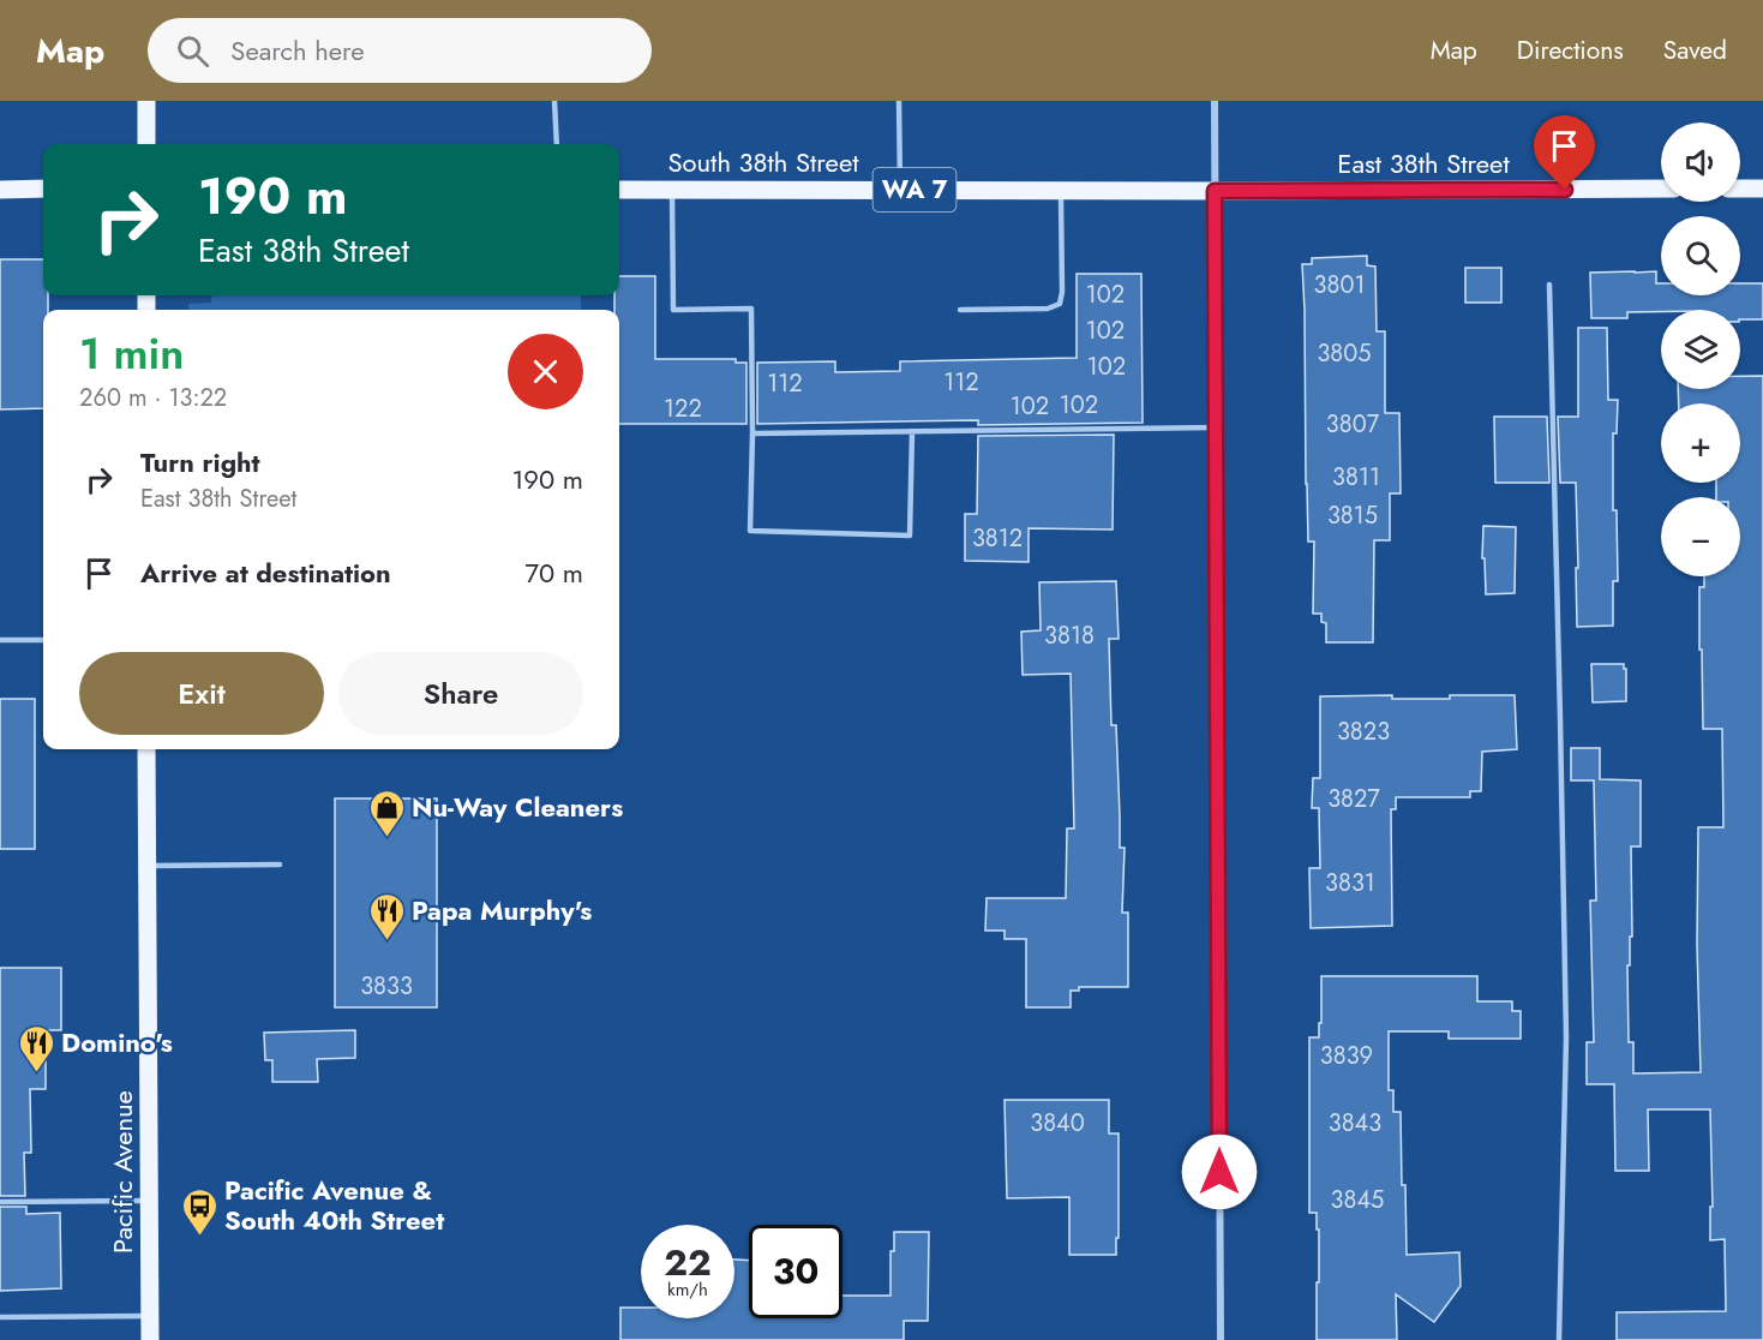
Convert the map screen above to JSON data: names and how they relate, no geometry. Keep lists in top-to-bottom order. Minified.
{"streets":{"main road":["South 38th Street","East 38th Street","WA 7","Pacific Avenue"]},"crossings":[["South 38th Street","East 38th Street"]],"places":{"shop":["Nu-Way Cleaners"],"restaurant":["Papa Murphy's","Domino's"],"bus stop":["Pacific Avenue & South 40th Street"]},"house_numbers":["3801","102","102","3805","102","112","112","102","102","122","3807","3811","3815","3812","3818","3823","3827","3831","3833","3839","3840","3843","3845"],"page":{"header":"Map","search":"Search here","nav":["Map","Directions","Saved"],"map_buttons":["+","−"],"turn":["190 m","East 38th Street"],"heading":["1 min","260 m · 13:22"],"list":[{"name":"Turn right","note":"East 38th Street","value":"190 m"},{"name":"Arrive at destination","value":"70 m"}],"buttons":["Exit","Share"],"speed":"22 km/h","limit":"30"}}
